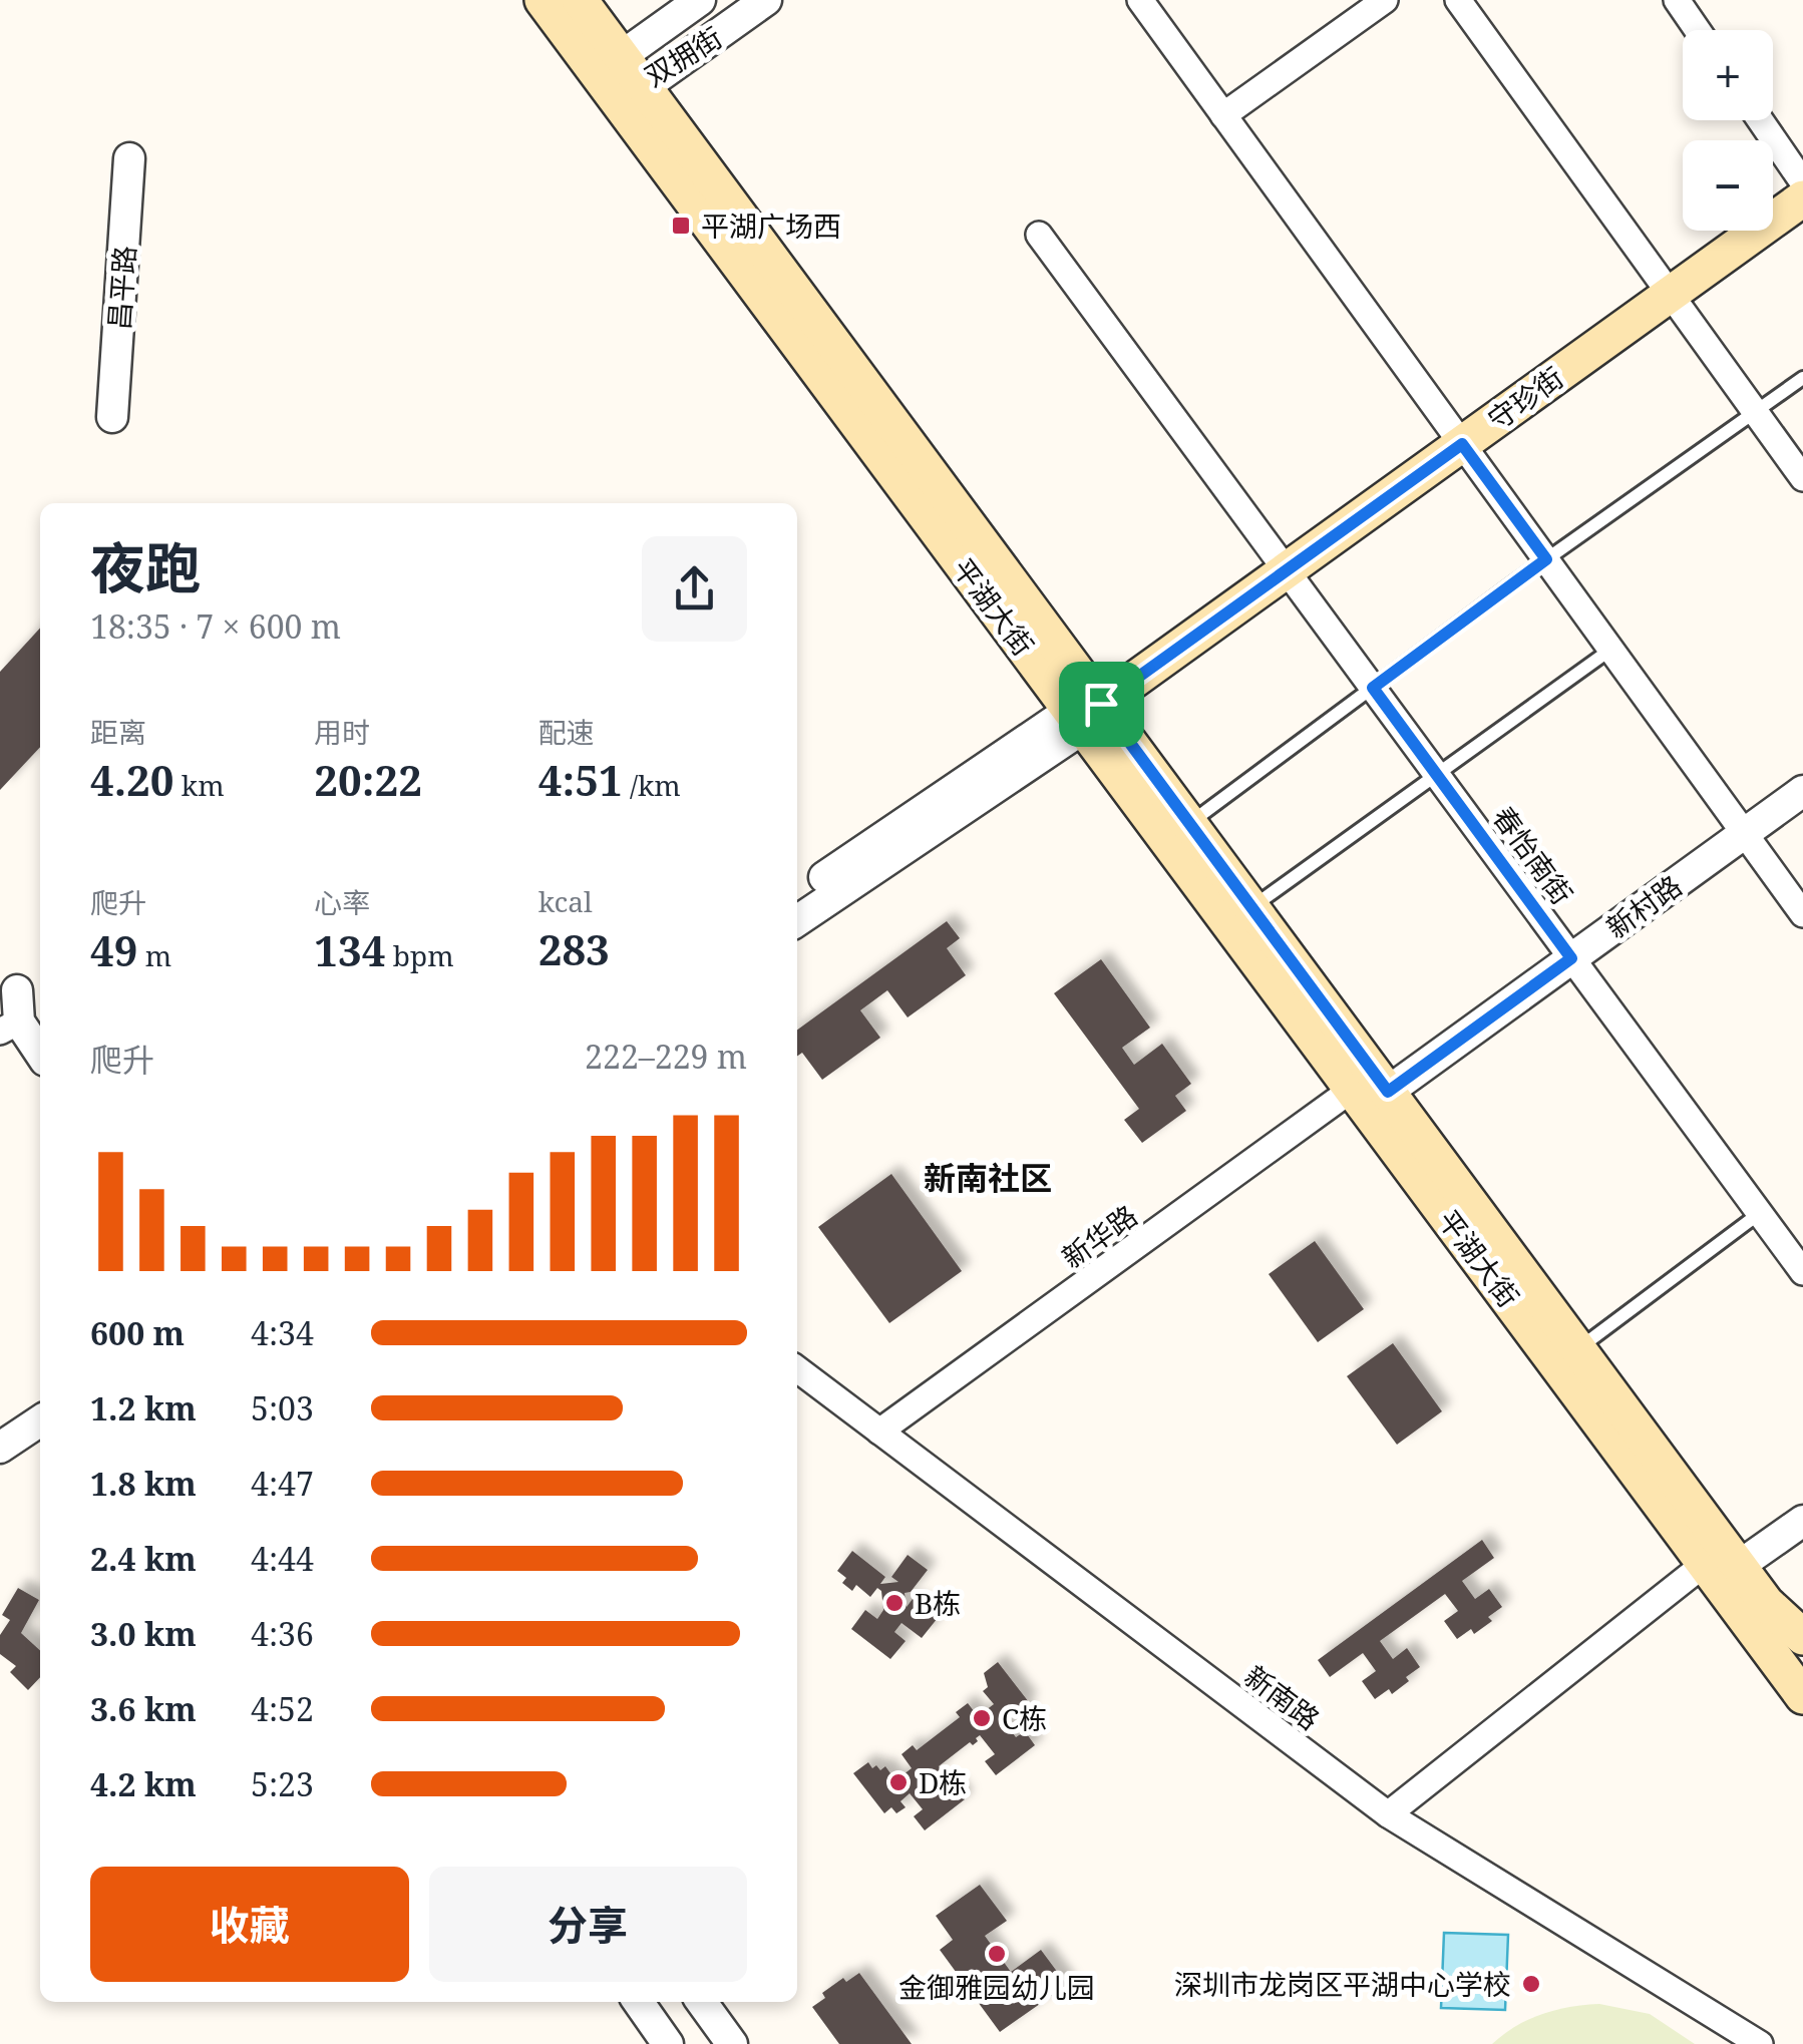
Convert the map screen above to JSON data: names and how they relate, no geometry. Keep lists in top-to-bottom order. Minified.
{"streets":{"main road":["守珍街","平湖大街"],"street":["双拥街","昌平路","春怡南街","新村路","新华路","新南路"]},"crossings":[["双拥街","平湖大街"],["守珍街","平湖大街"],["守珍街","春怡南街"],["平湖大街","新村路"],["平湖大街","新华路"],["春怡南街","新村路"],["新村路","新华路"],["新华路","新南路"]],"districts":["新南社区"],"places":{"transit":["平湖广场西"],"other":["B栋","C栋","D栋","金御雅园幼儿园","深圳市龙岗区平湖中心学校"]},"page":{"map_buttons":["+","−"],"heading":["夜跑","18:35 · 7 × 600 m"],"stats":[["距离","4.20 km"],["用时","20:22"],["配速","4:51 /km"],["爬升","49 m"],["心率","134 bpm"],["kcal","283"]],"chart":["爬升","222–229 m"],"list":[{"name":"600 m","note":"4:34"},{"name":"1.2 km","note":"5:03"},{"name":"1.8 km","note":"4:47"},{"name":"2.4 km","note":"4:44"},{"name":"3.0 km","note":"4:36"},{"name":"3.6 km","note":"4:52"},{"name":"4.2 km","note":"5:23"}],"buttons":["收藏","分享"]}}
